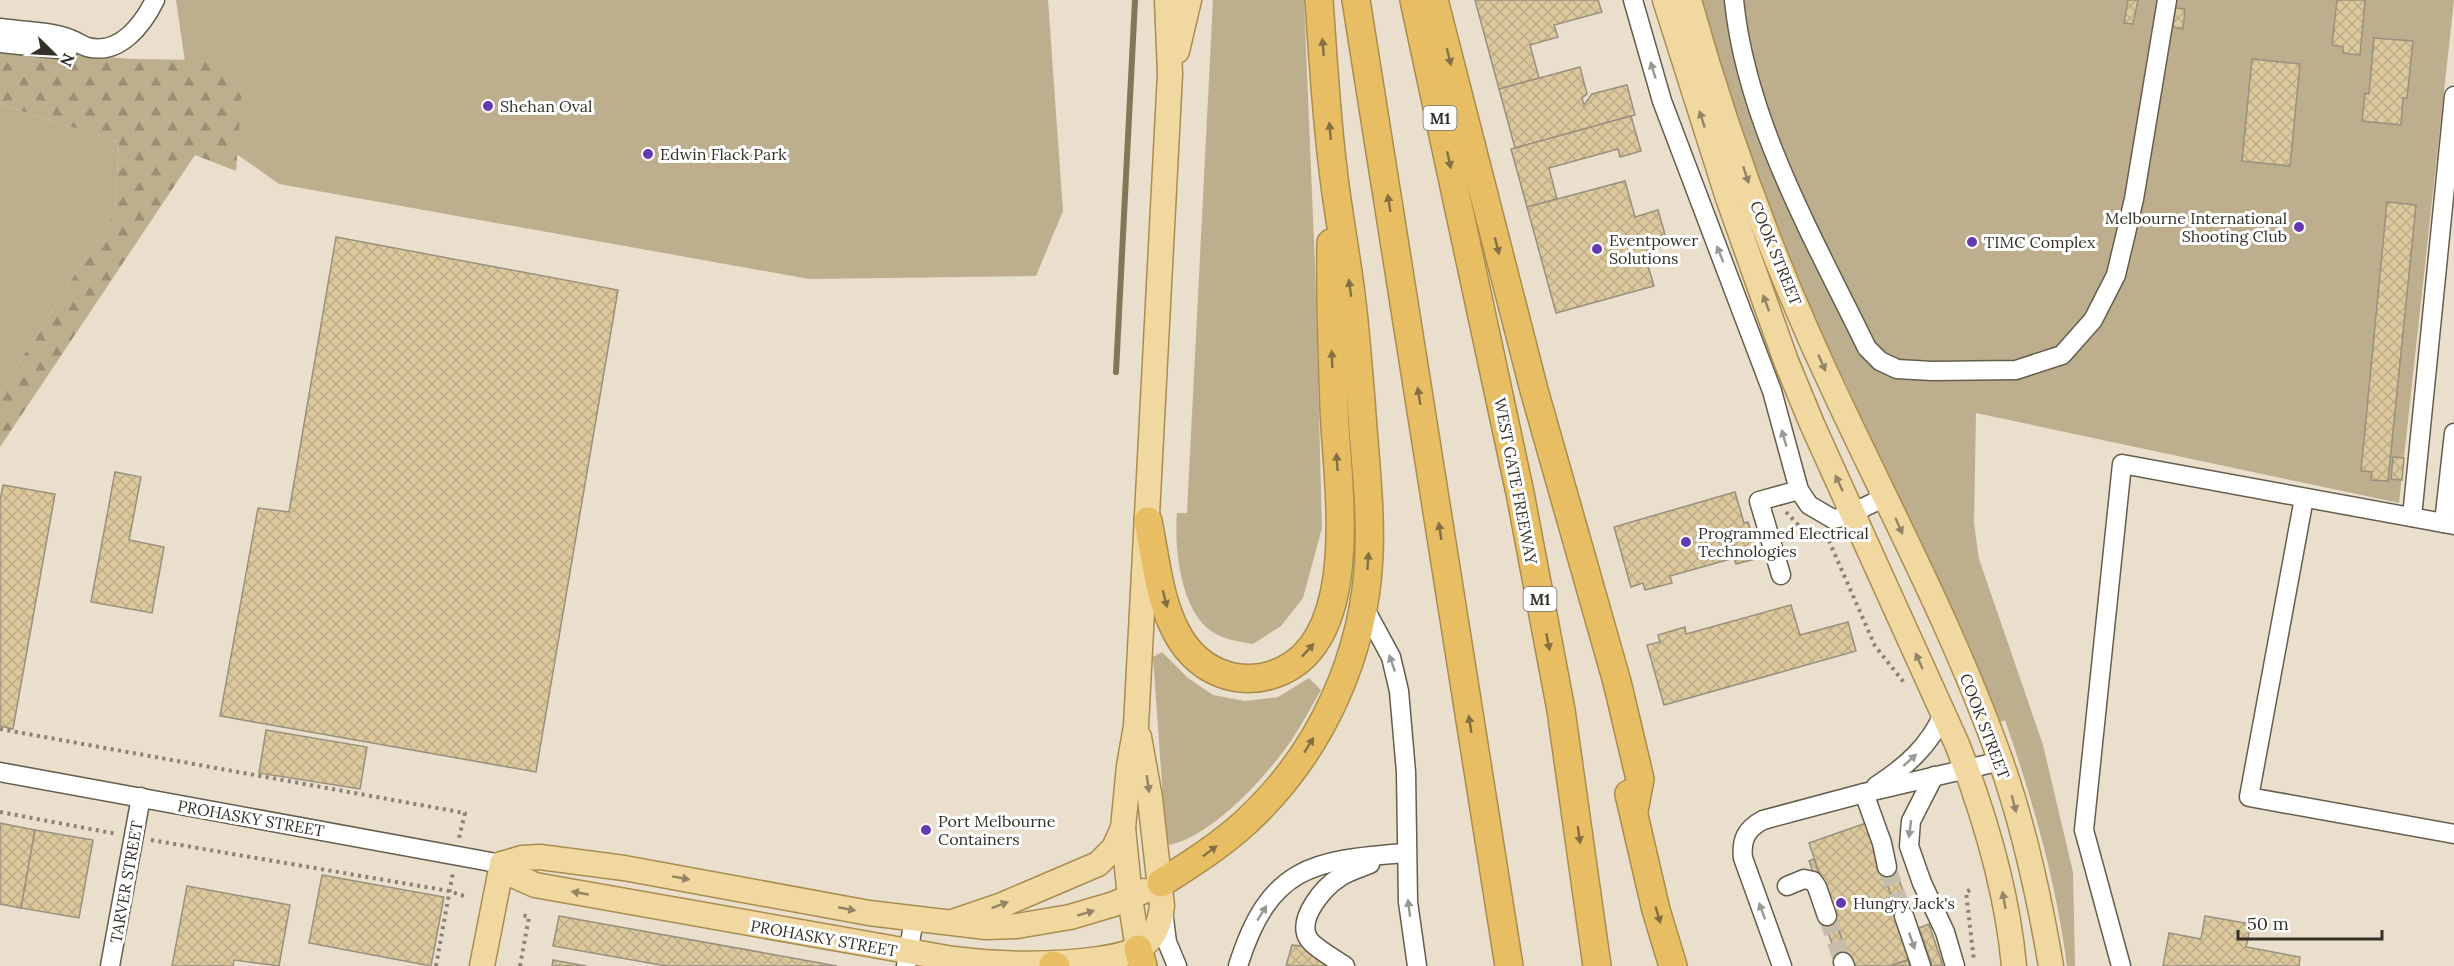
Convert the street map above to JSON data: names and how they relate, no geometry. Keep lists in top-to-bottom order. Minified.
{"streets":{"highway":["M1","WEST GATE FREEWAY"],"main road":["COOK STREET","PROHASKY STREET"],"street":["TARVER STREET"]},"crossings":[["PROHASKY STREET","TARVER STREET"]],"places":["Shehan Oval","Edwin Flack Park","Melbourne International Shooting Club","TIMC Complex","Eventpower Solutions","Programmed Electrical Technologies","Port Melbourne Containers","Hungry Jack's"],"scale_bar":"50 m","north":"bottom right"}
